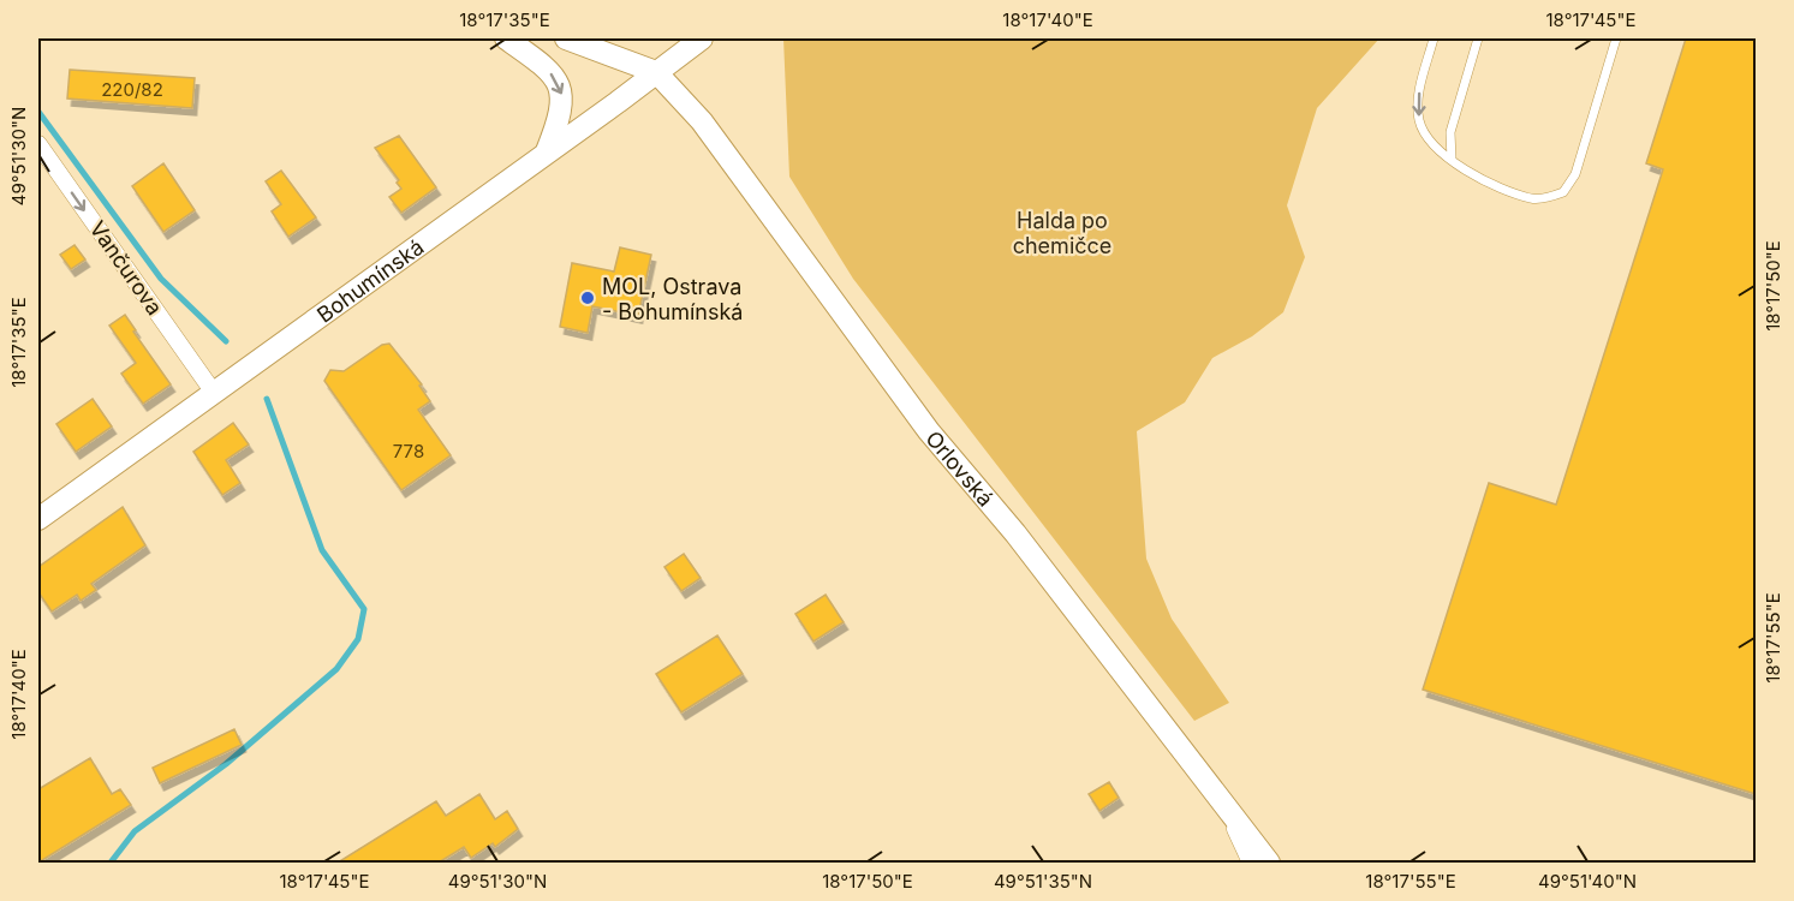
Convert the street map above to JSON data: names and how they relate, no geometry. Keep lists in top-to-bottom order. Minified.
{"streets":{"main road":["Bohumínská","Orlovská"],"street":["Vančurova"]},"crossings":[["Vančurova","Bohumínská"],["Bohumínská","Orlovská"]],"one_way":["Vančurova"],"parks":["Halda po chemičce"],"places":["MOL, Ostrava - Bohumínská"],"house_numbers":["220/82","778"],"coordinates":["18°17'35\"E","18°17'40\"E","18°17'45\"E","49°51'30\"N","18°17'50\"E","18°17'55\"E","49°51'35\"N","49°51'40\"N"]}
